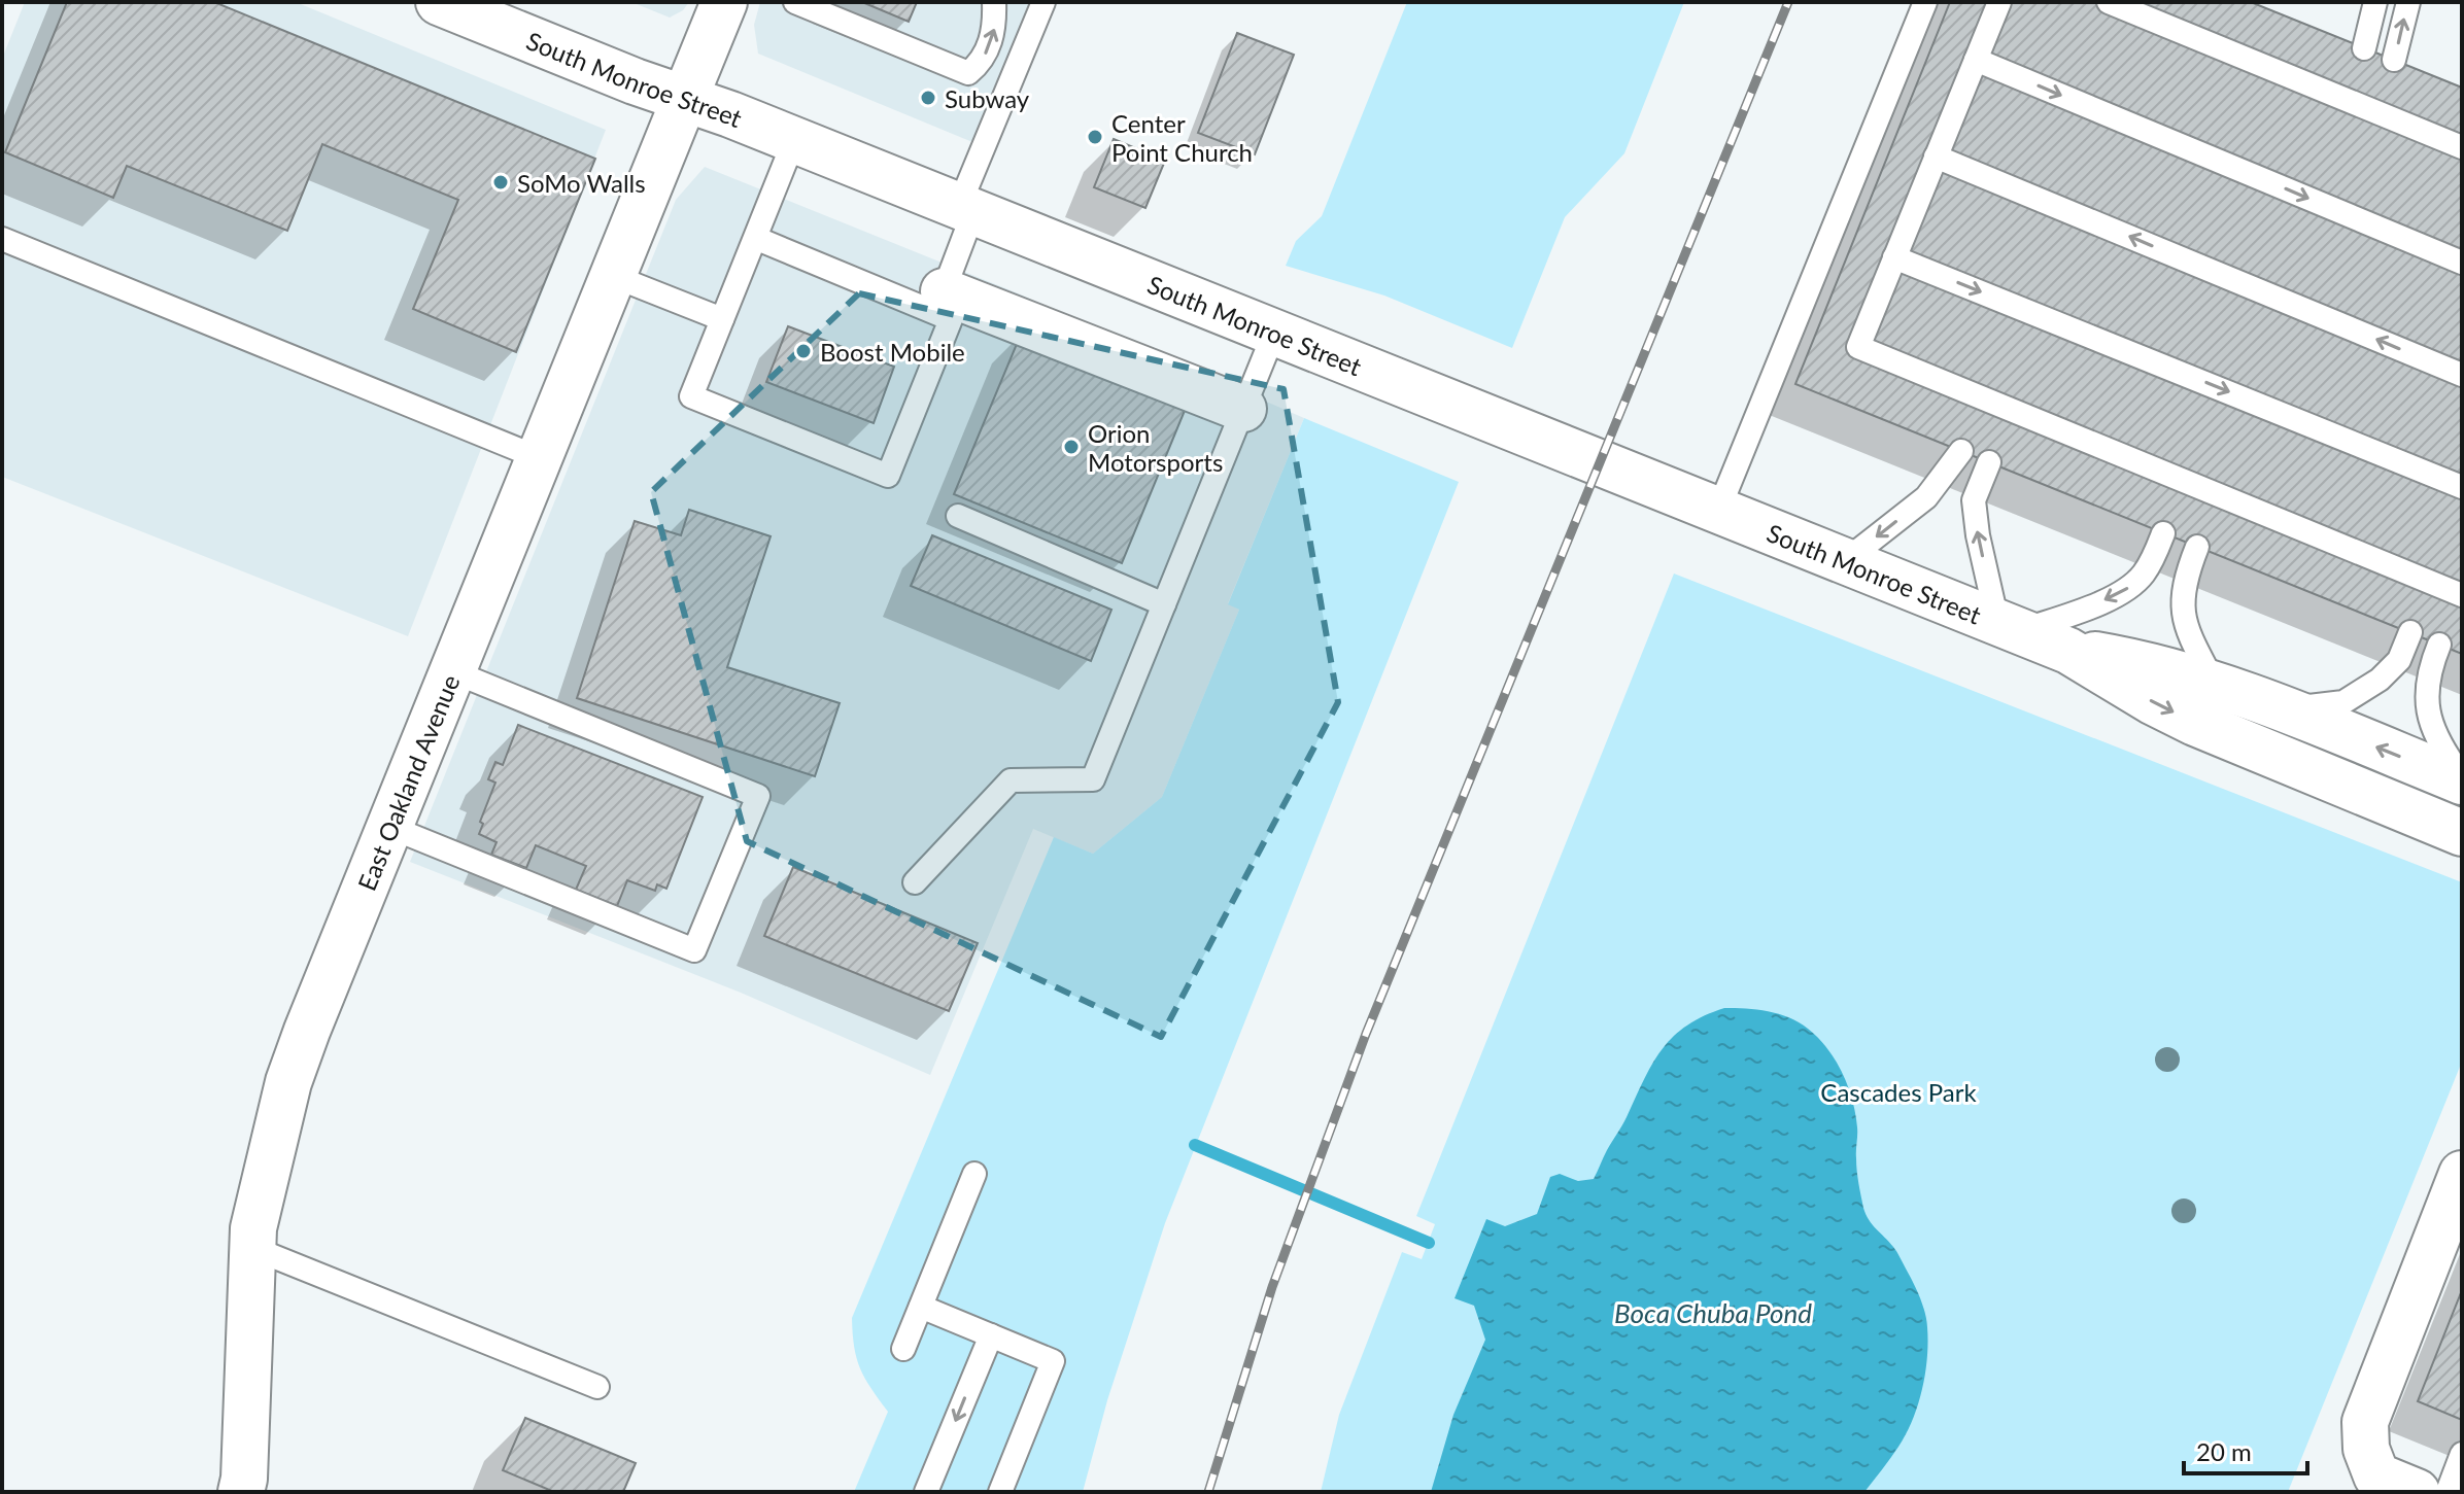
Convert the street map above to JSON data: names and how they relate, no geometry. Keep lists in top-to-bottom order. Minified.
{"streets":{"main road":["South Monroe Street","East Oakland Avenue"]},"crossings":[["South Monroe Street","East Oakland Avenue"]],"water":["Boca Chuba Pond"],"parks":["Cascades Park"],"places":["Subway","Center Point Church","SoMo Walls","Boost Mobile","Orion Motorsports"],"scale_bar":"20 m"}
